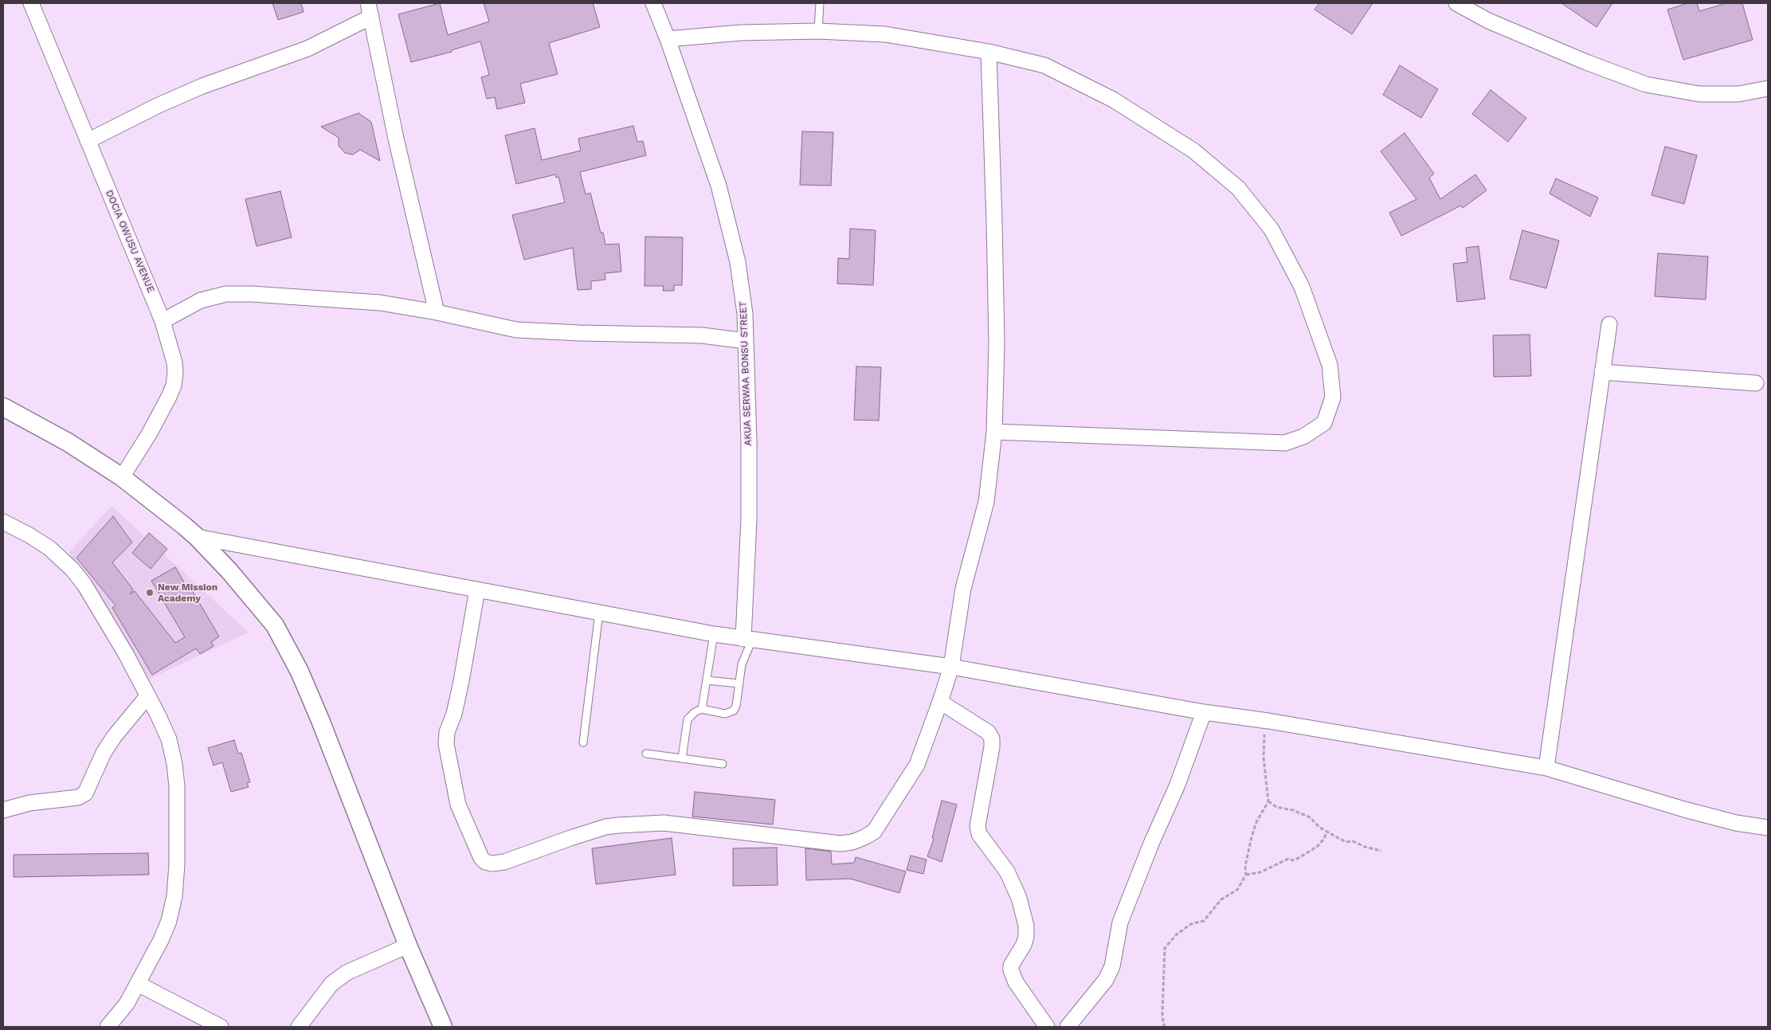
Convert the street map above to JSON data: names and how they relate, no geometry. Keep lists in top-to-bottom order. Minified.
{"streets":{"street":["DOCIA OWUSU AVENUE","AKUA SERWAA BONSU STREET"]},"places":["New Mission Academy"]}
